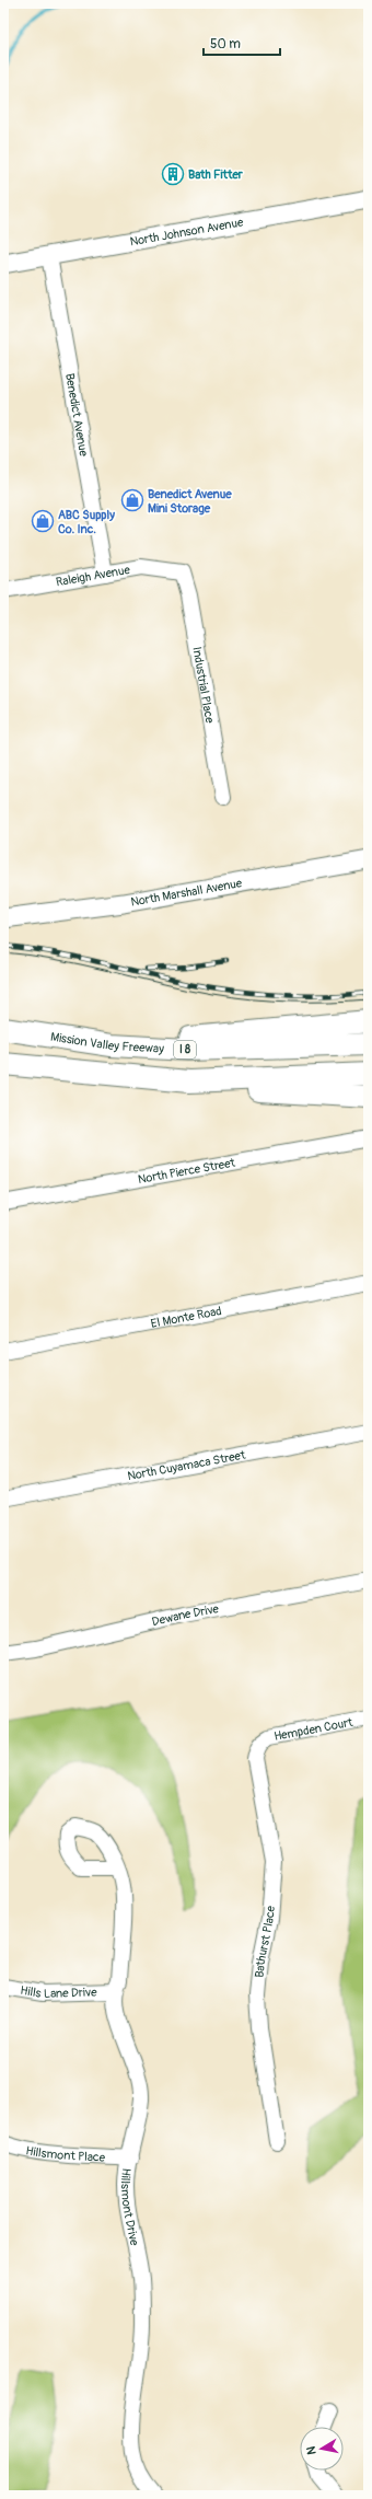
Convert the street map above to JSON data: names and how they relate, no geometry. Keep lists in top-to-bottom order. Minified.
{"streets":{"highway":["Mission Valley Freeway","I 8"],"main road":["North Johnson Avenue","North Marshall Avenue"],"street":["Benedict Avenue","Raleigh Avenue","Industrial Place","North Pierce Street","El Monte Road","North Cuyamaca Street","Dewane Drive","Hempden Court","Bathurst Place","Hills Lane Drive","Hillsmont Place","Hillsmont Drive"]},"crossings":[["North Johnson Avenue","Benedict Avenue"],["Benedict Avenue","Raleigh Avenue"],["Raleigh Avenue","Industrial Place"],["Hempden Court","Bathurst Place"],["Hills Lane Drive","Hillsmont Drive"],["Hillsmont Place","Hillsmont Drive"]],"places":{"building":["Bath Fitter"],"shop":["Benedict Avenue Mini Storage","ABC Supply Co. Inc."]},"scale_bar":"50 m","north":"left"}
